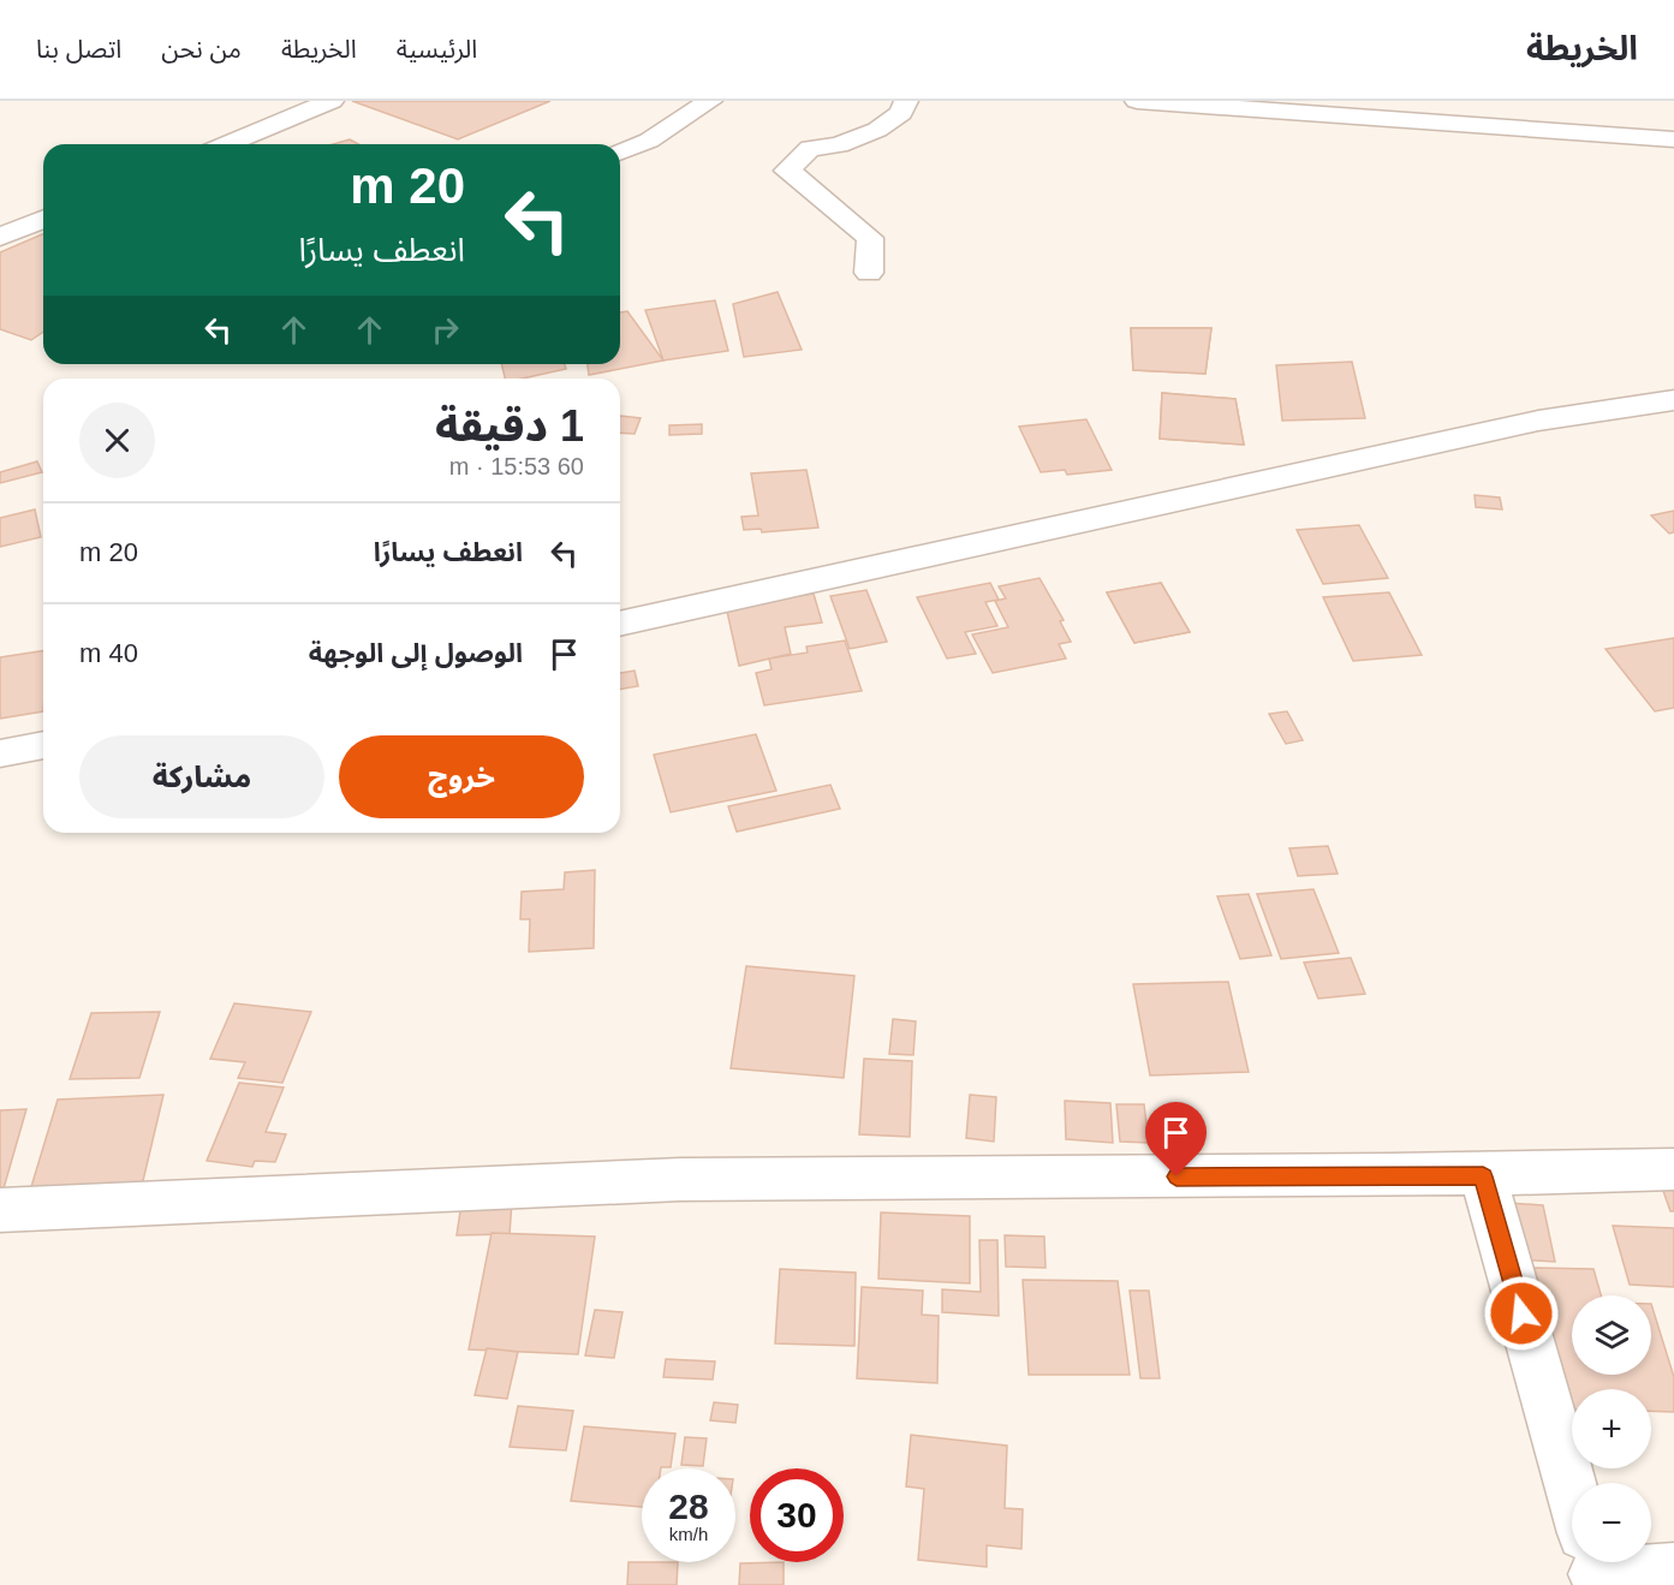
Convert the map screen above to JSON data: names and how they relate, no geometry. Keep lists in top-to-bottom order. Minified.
{"page":{"header":"الخريطة","nav":["الرئيسية","الخريطة","من نحن","اتصل بنا"],"turn":["20 m","انعطف يسارًا"],"heading":["1 دقيقة","60 m · 15:53"],"list":[{"name":"انعطف يسارًا","value":"20 m"},{"name":"الوصول إلى الوجهة","value":"40 m"}],"buttons":["خروج","مشاركة"],"map_buttons":["+","−"],"speed":"28 km/h","limit":"30"}}
